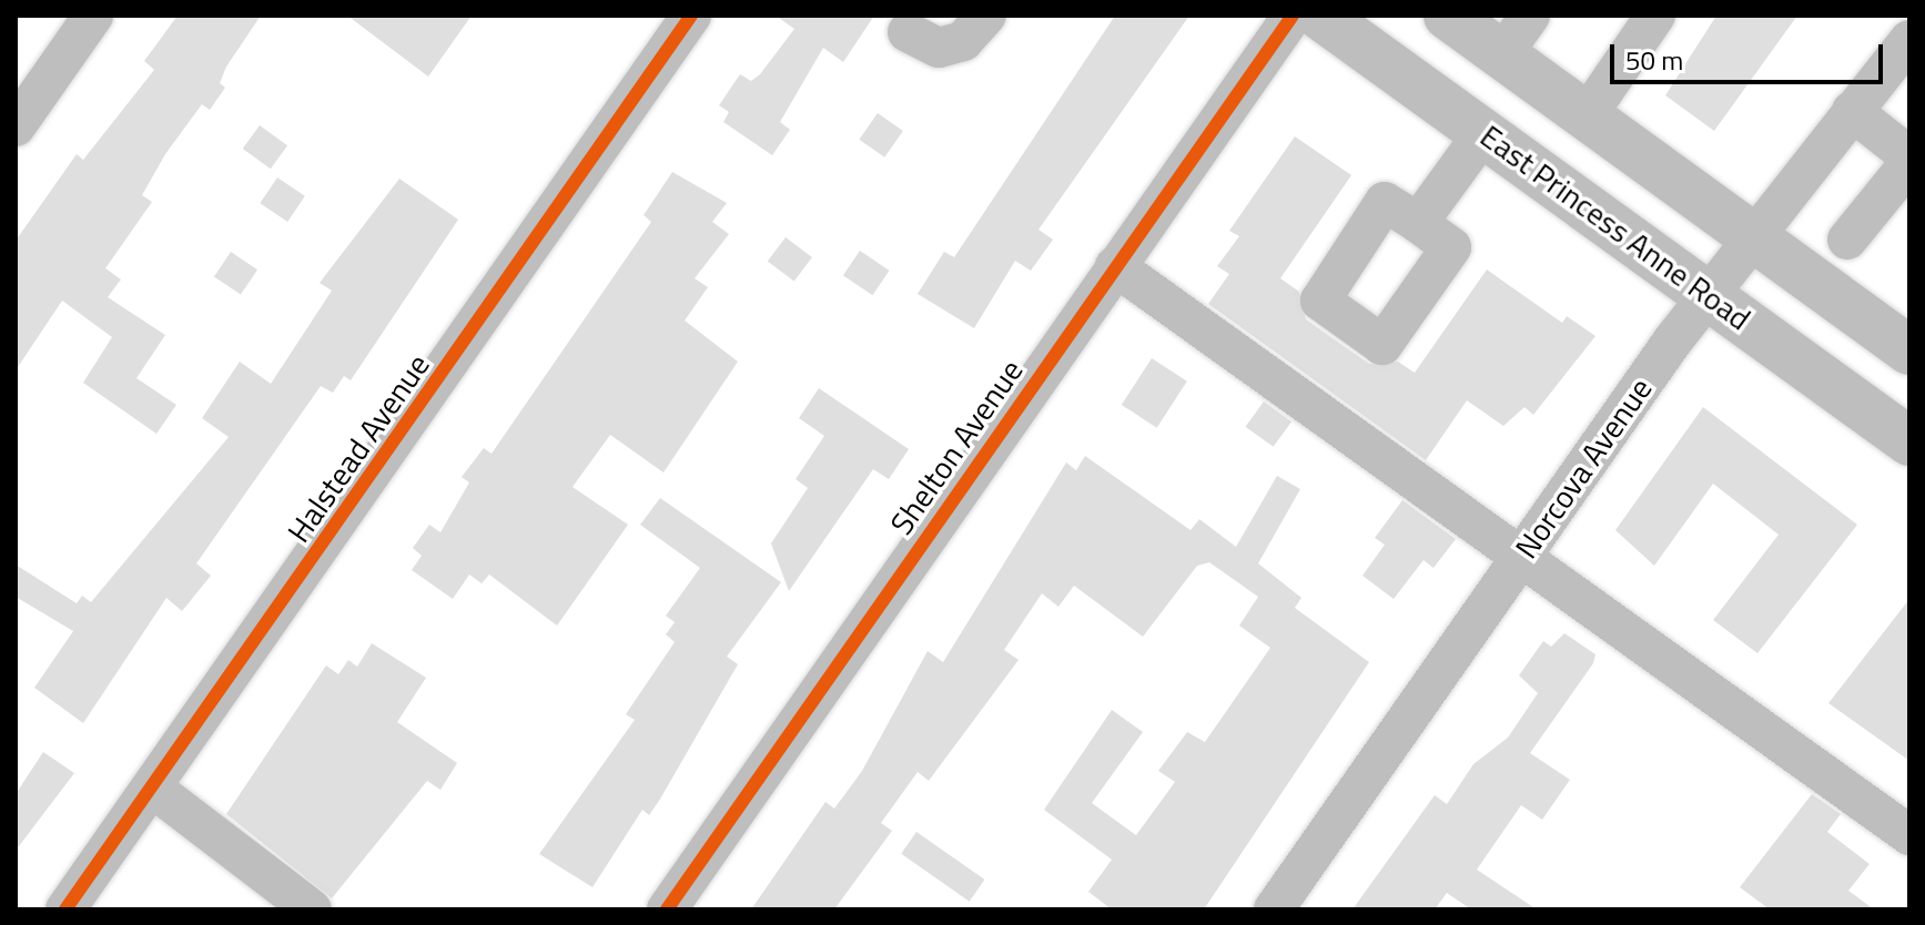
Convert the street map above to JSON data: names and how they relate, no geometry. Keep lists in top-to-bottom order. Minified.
{"streets":{"main road":["East Princess Anne Road"],"street":["Shelton Avenue","Halstead Avenue","Norcova Avenue"]},"crossings":[["East Princess Anne Road","Norcova Avenue"]],"scale_bar":"50 m"}
